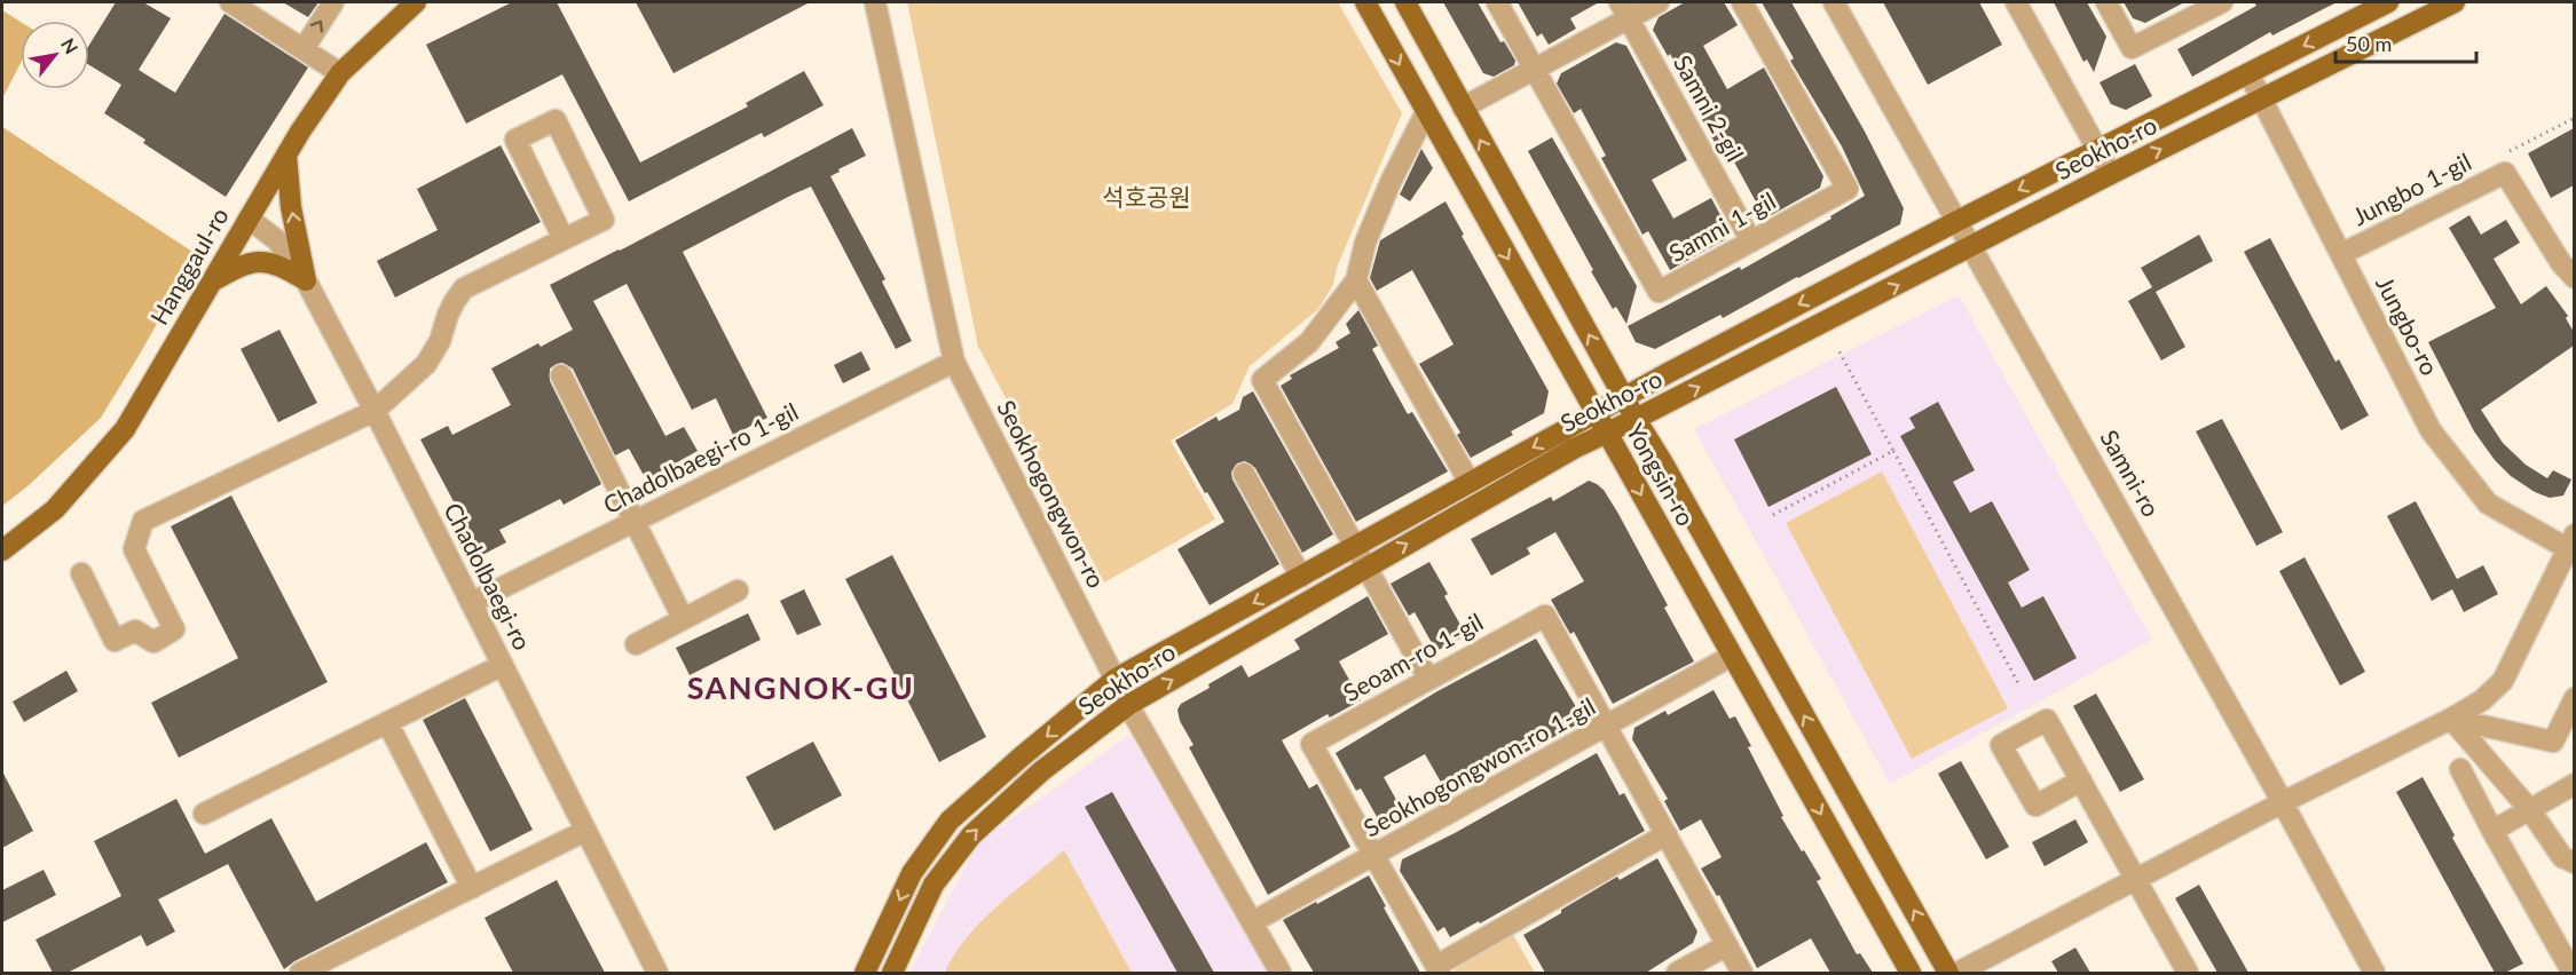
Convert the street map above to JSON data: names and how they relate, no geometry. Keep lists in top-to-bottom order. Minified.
{"streets":{"main road":["Seokho-ro","Hanggaul-ro","Yongsin-ro"],"street":["Samni 2-gil","Jungbo 1-gil","Samni 1-gil","Jungbo-ro","Chadolbaegi-ro 1-gil","Samni-ro","Seokhogongwon-ro","Chadolbaegi-ro","Seoam-ro 1-gil","Seokhogongwon-ro 1-gil"]},"crossings":[["Samni 2-gil","Samni 1-gil"],["Seokho-ro","Jungbo-ro"],["Seokho-ro","Samni-ro"],["Seokho-ro","Yongsin-ro"],["Seokho-ro","Seokhogongwon-ro"],["Jungbo 1-gil","Jungbo-ro"],["Hanggaul-ro","Chadolbaegi-ro"],["Chadolbaegi-ro 1-gil","Seokhogongwon-ro"],["Chadolbaegi-ro 1-gil","Chadolbaegi-ro"],["Yongsin-ro","Seokhogongwon-ro 1-gil"],["Seokhogongwon-ro","Seokhogongwon-ro 1-gil"],["Seoam-ro 1-gil","Seokhogongwon-ro 1-gil"]],"districts":["SANGNOK-GU"],"parks":["석호공원"],"scale_bar":"50 m","north":"top right"}
